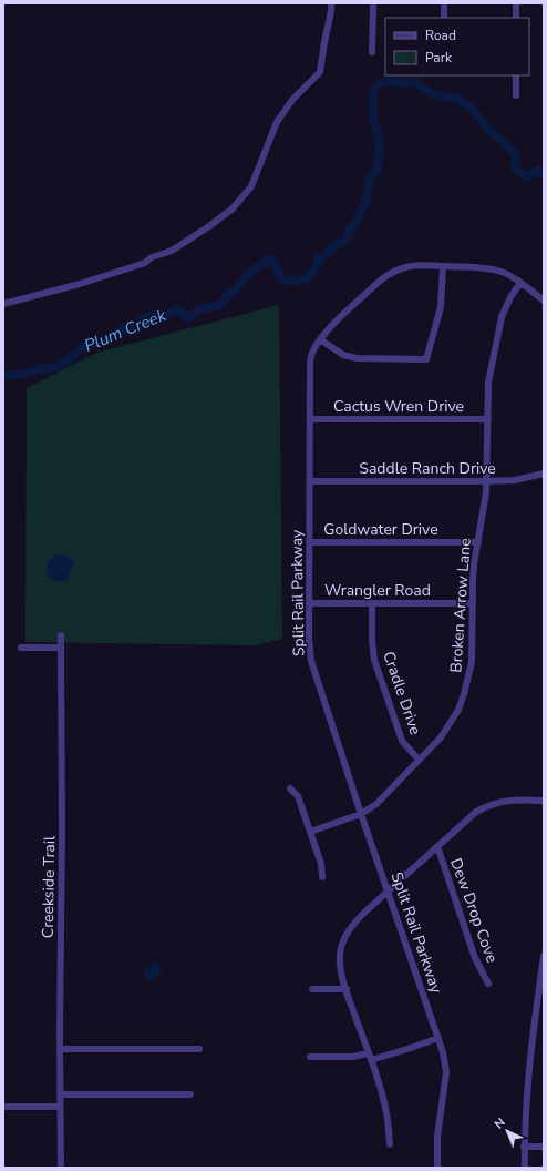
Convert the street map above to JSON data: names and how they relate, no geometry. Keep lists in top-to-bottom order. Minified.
{"streets":{"street":["Cactus Wren Drive","Saddle Ranch Drive","Goldwater Drive","Wrangler Road","Split Rail Parkway","Broken Arrow Lane","Cradle Drive","Creekside Trail","Dew Drop Cove"]},"crossings":[["Cactus Wren Drive","Split Rail Parkway"],["Cactus Wren Drive","Broken Arrow Lane"],["Saddle Ranch Drive","Split Rail Parkway"],["Saddle Ranch Drive","Broken Arrow Lane"],["Goldwater Drive","Split Rail Parkway"],["Goldwater Drive","Broken Arrow Lane"],["Wrangler Road","Split Rail Parkway"],["Wrangler Road","Broken Arrow Lane"],["Wrangler Road","Cradle Drive"],["Split Rail Parkway","Broken Arrow Lane"],["Broken Arrow Lane","Cradle Drive"]],"water":["Plum Creek"],"legend":["Road","Park"],"north":"top left"}
